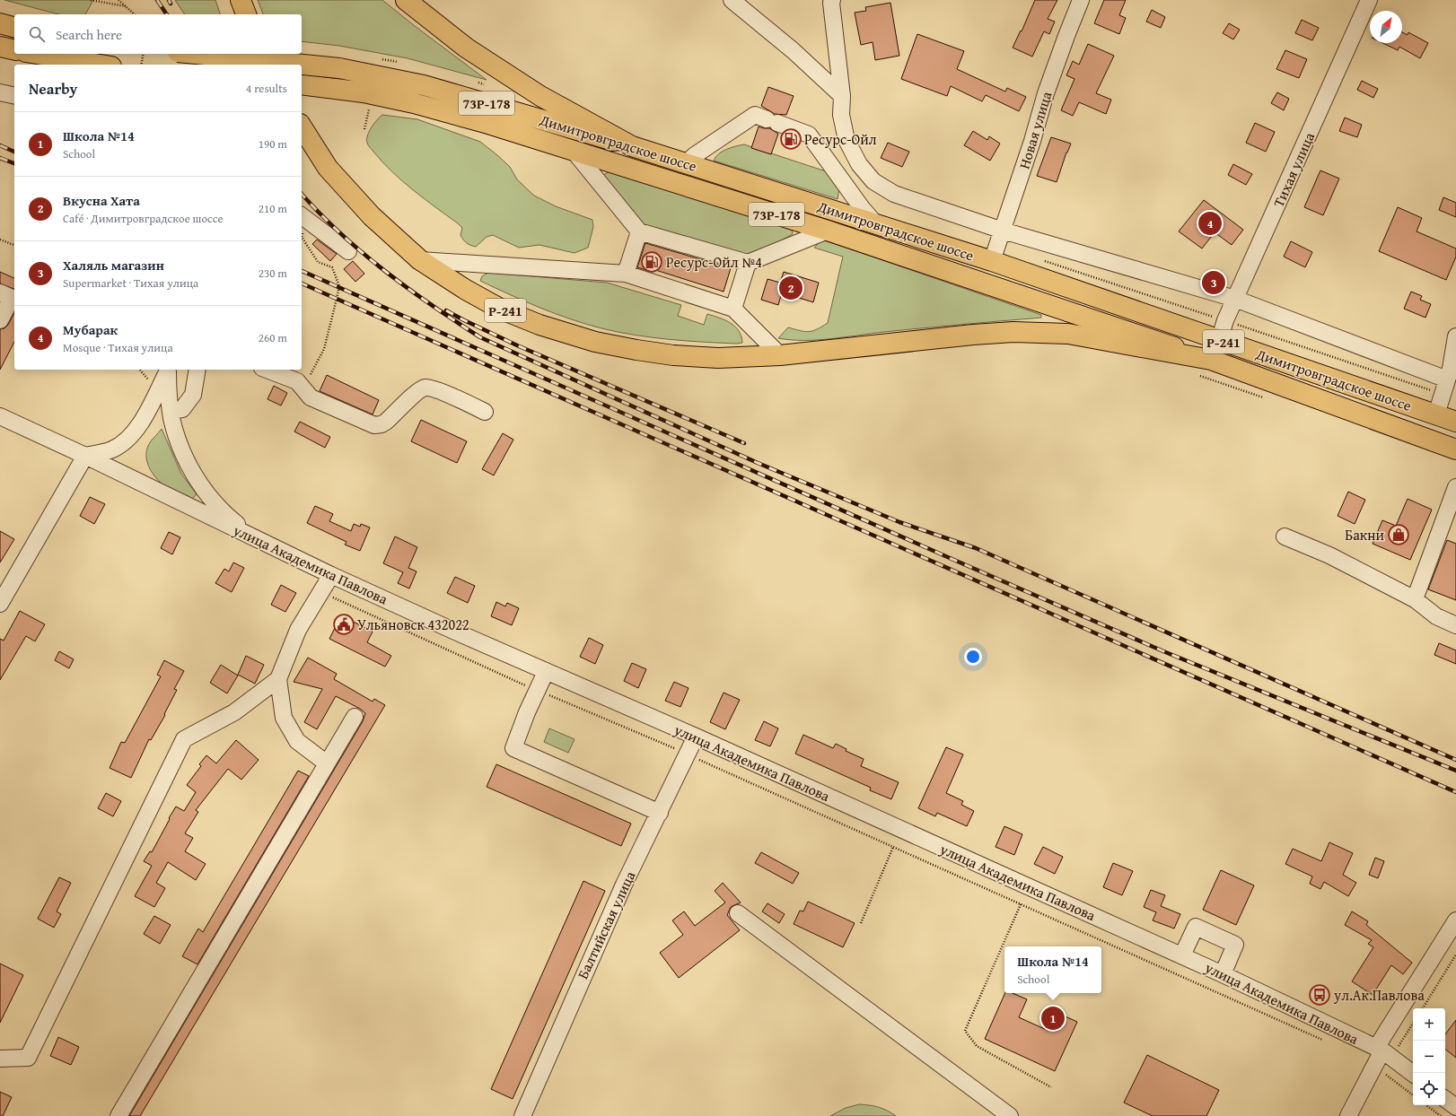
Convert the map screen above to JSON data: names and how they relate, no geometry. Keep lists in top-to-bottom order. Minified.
{"streets":{"main road":["73Р-178","Димитровградское шоссе","Р-241"],"street":["Новая улица","Тихая улица","улица Академика Павлова","Балтийская улица"]},"crossings":[["Новая улица","Димитровградское шоссе"],["Димитровградское шоссе","Тихая улица"],["Димитровградское шоссе","Р-241"],["улица Академика Павлова","Балтийская улица"]],"places":{"fuel station":["Ресурс-Ойл","Ресурс-Ойл №4"],"shop":["Бакни"],"public building":["Ульяновск 432022"],"bus stop":["ул.Ак.Павлова"]},"north":"top right","page":{"search":"Search here","heading":["Nearby","4 results"],"list":[{"mark":"1","name":"Школа №14","note":"School","value":"190 m"},{"mark":"2","name":"Вкусна Хата","note":"Café · Димитровградское шоссе","value":"210 m"},{"mark":"3","name":"Халяль магазин","note":"Supermarket · Тихая улица","value":"230 m"},{"mark":"4","name":"Мубарак","note":"Mosque · Тихая улица","value":"260 m"}],"pins":["4","3","2","1"],"popup":["Школа №14","School"],"map_buttons":["+","−"]}}
